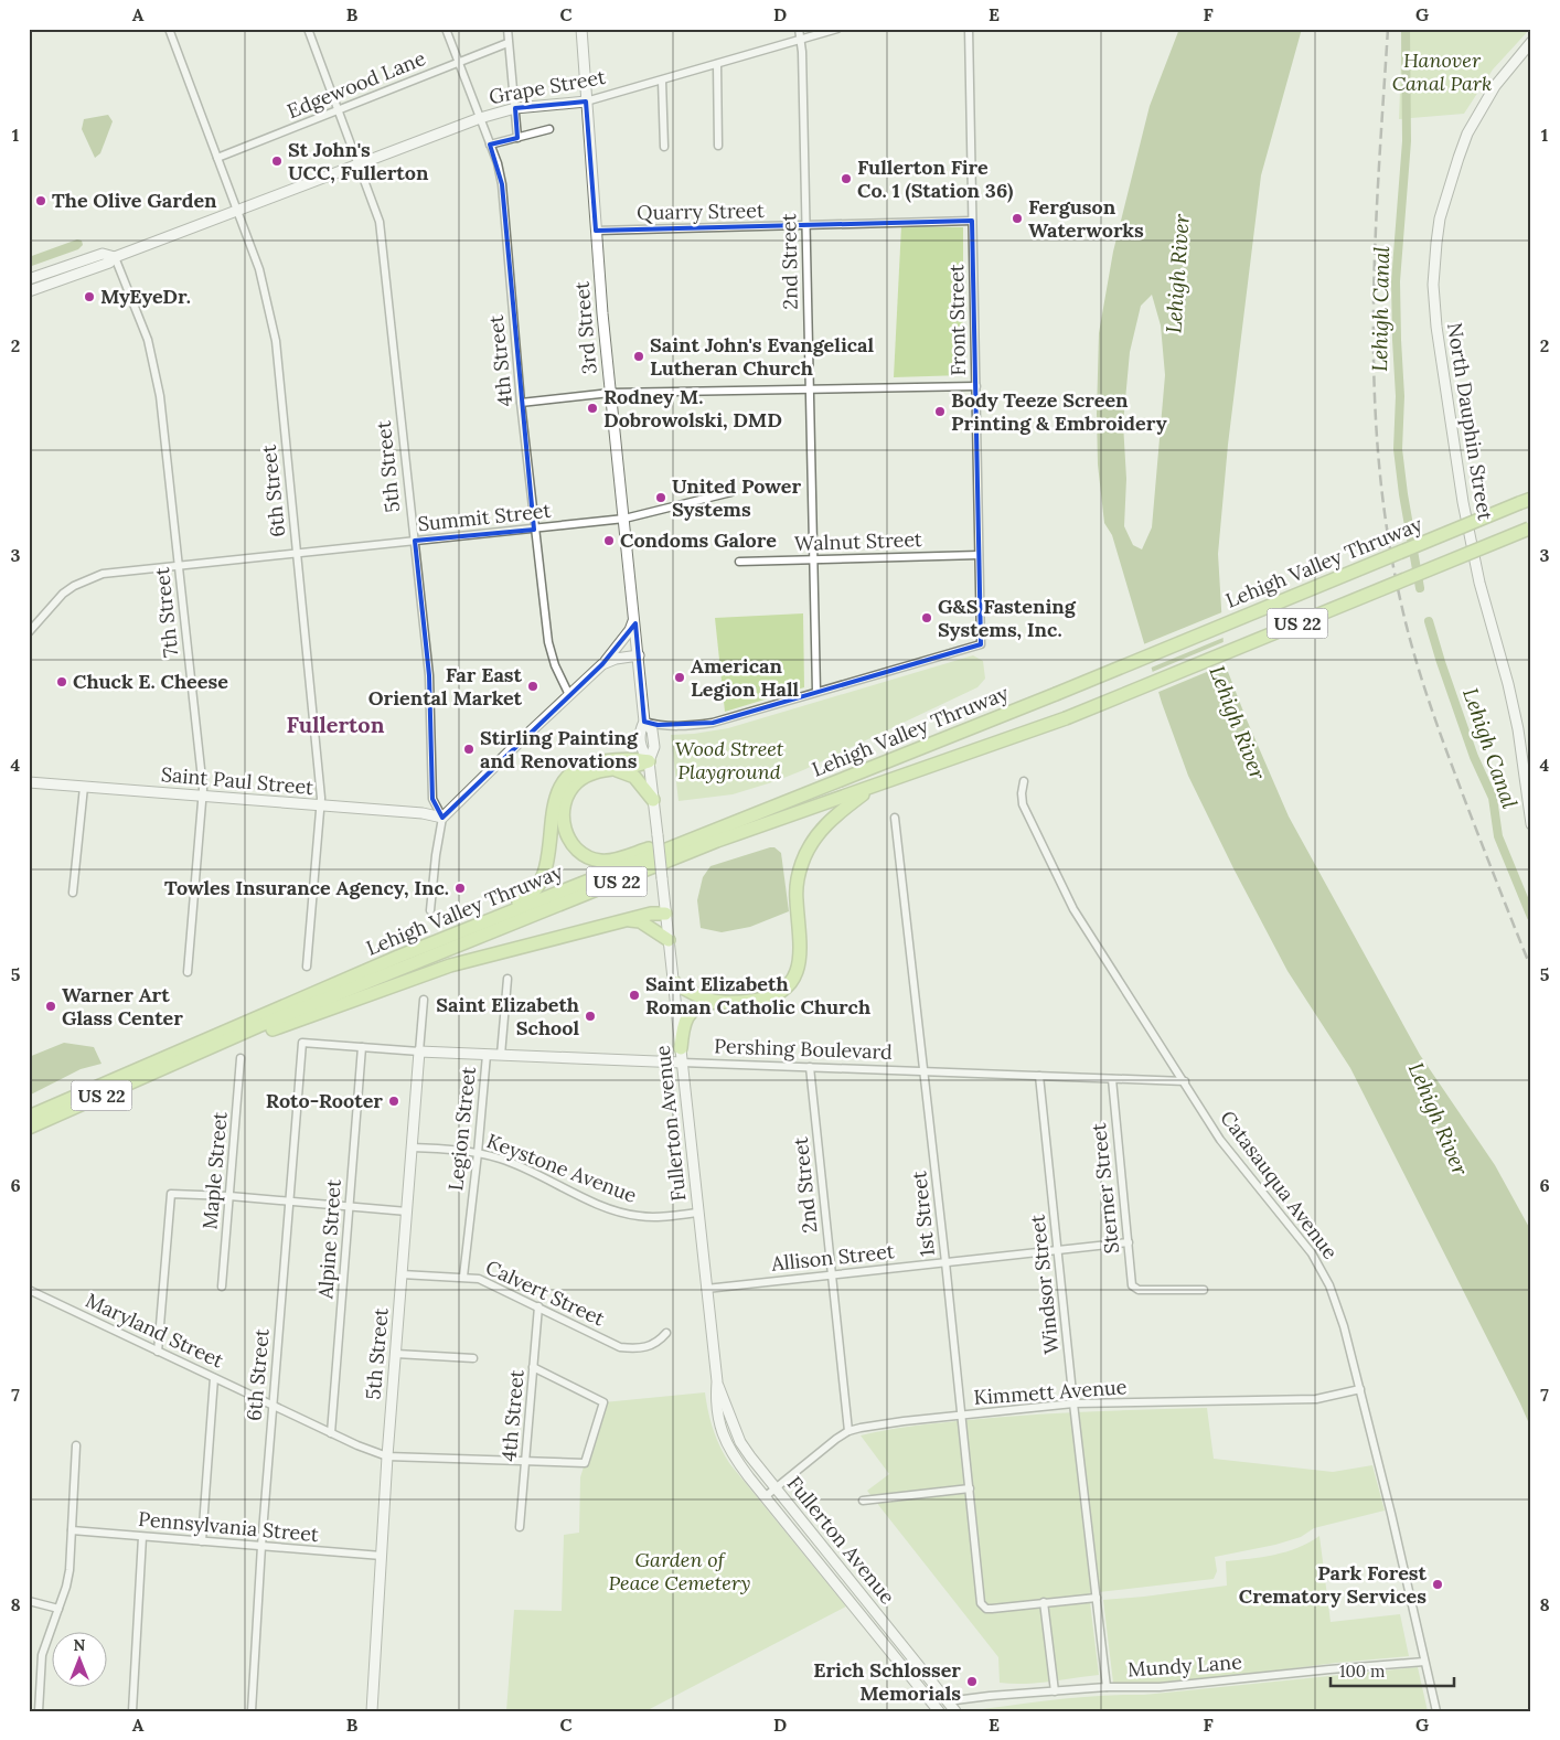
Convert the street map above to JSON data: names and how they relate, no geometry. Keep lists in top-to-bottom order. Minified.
{"streets":{"highway":["Lehigh Valley Thruway","US 22"],"main road":["Grape Street","3rd Street","North Dauphin Street","5th Street","Saint Paul Street","Pershing Boulevard","Fullerton Avenue"],"street":["Edgewood Lane","Quarry Street","2nd Street","Front Street","4th Street","6th Street","Summit Street","Walnut Street","7th Street","Legion Street","Keystone Avenue","Maple Street","Catasauqua Avenue","Sterner Street","1st Street","Alpine Street","Allison Street","Windsor Street","Calvert Street","Maryland Street","Kimmett Avenue","Pennsylvania Street","Mundy Lane"]},"crossings":[["Edgewood Lane","4th Street"],["Edgewood Lane","5th Street"],["Edgewood Lane","6th Street"],["Grape Street","2nd Street"],["Grape Street","3rd Street"],["Grape Street","4th Street"],["Grape Street","5th Street"],["Grape Street","6th Street"],["Grape Street","7th Street"],["Quarry Street","2nd Street"],["Quarry Street","Front Street"],["Quarry Street","3rd Street"],["2nd Street","Front Street"],["2nd Street","Walnut Street"],["2nd Street","Pershing Boulevard"],["2nd Street","Allison Street"],["2nd Street","Kimmett Avenue"],["Front Street","Walnut Street"],["3rd Street","Summit Street"],["3rd Street","Fullerton Avenue"],["4th Street","Summit Street"],["4th Street","Calvert Street"],["4th Street","Maryland Street"],["5th Street","Summit Street"],["5th Street","Saint Paul Street"],["5th Street","Pershing Boulevard"],["5th Street","Keystone Avenue"],["5th Street","Calvert Street"],["5th Street","Maryland Street"],["5th Street","Pennsylvania Street"],["6th Street","Summit Street"],["6th Street","Saint Paul Street"],["6th Street","Alpine Street"],["6th Street","Maryland Street"],["6th Street","Pennsylvania Street"],["Summit Street","7th Street"],["7th Street","Saint Paul Street"],["Pershing Boulevard","Fullerton Avenue"],["Pershing Boulevard","Legion Street"],["Pershing Boulevard","Catasauqua Avenue"],["Pershing Boulevard","Sterner Street"],["Pershing Boulevard","1st Street"],["Pershing Boulevard","Windsor Street"],["Fullerton Avenue","Keystone Avenue"],["Fullerton Avenue","Allison Street"],["Fullerton Avenue","Kimmett Avenue"],["Fullerton Avenue","Mundy Lane"],["Legion Street","Keystone Avenue"],["Legion Street","Calvert Street"],["Catasauqua Avenue","Kimmett Avenue"],["Catasauqua Avenue","Mundy Lane"],["Sterner Street","Allison Street"],["1st Street","Allison Street"],["1st Street","Kimmett Avenue"],["Alpine Street","Maryland Street"],["Allison Street","Windsor Street"],["Windsor Street","Kimmett Avenue"],["Windsor Street","Mundy Lane"]],"districts":["Fullerton"],"water":["Lehigh River","Lehigh Canal"],"parks":["Hanover Canal Park","Wood Street Playground","Garden of Peace Cemetery"],"places":["St John's UCC, Fullerton","Fullerton Fire Co. 1 (Station 36)","The Olive Garden","Ferguson Waterworks","MyEyeDr.","Saint John's Evangelical Lutheran Church","Rodney M. Dobrowolski, DMD","Body Teeze Screen Printing & Embroidery","United Power Systems","Condoms Galore","G&S Fastening Systems, Inc.","American Legion Hall","Chuck E. Cheese","Far East Oriental Market","Stirling Painting and Renovations","Towles Insurance Agency, Inc.","Saint Elizabeth Roman Catholic Church","Warner Art Glass Center","Saint Elizabeth School","Roto-Rooter","Park Forest Crematory Services","Erich Schlosser Memorials"],"scale_bar":"100 m","north":"top","grid":{"columns":["A","B","C","D","E","F","G"],"rows":["1","2","3","4","5","6","7","8"]}}
